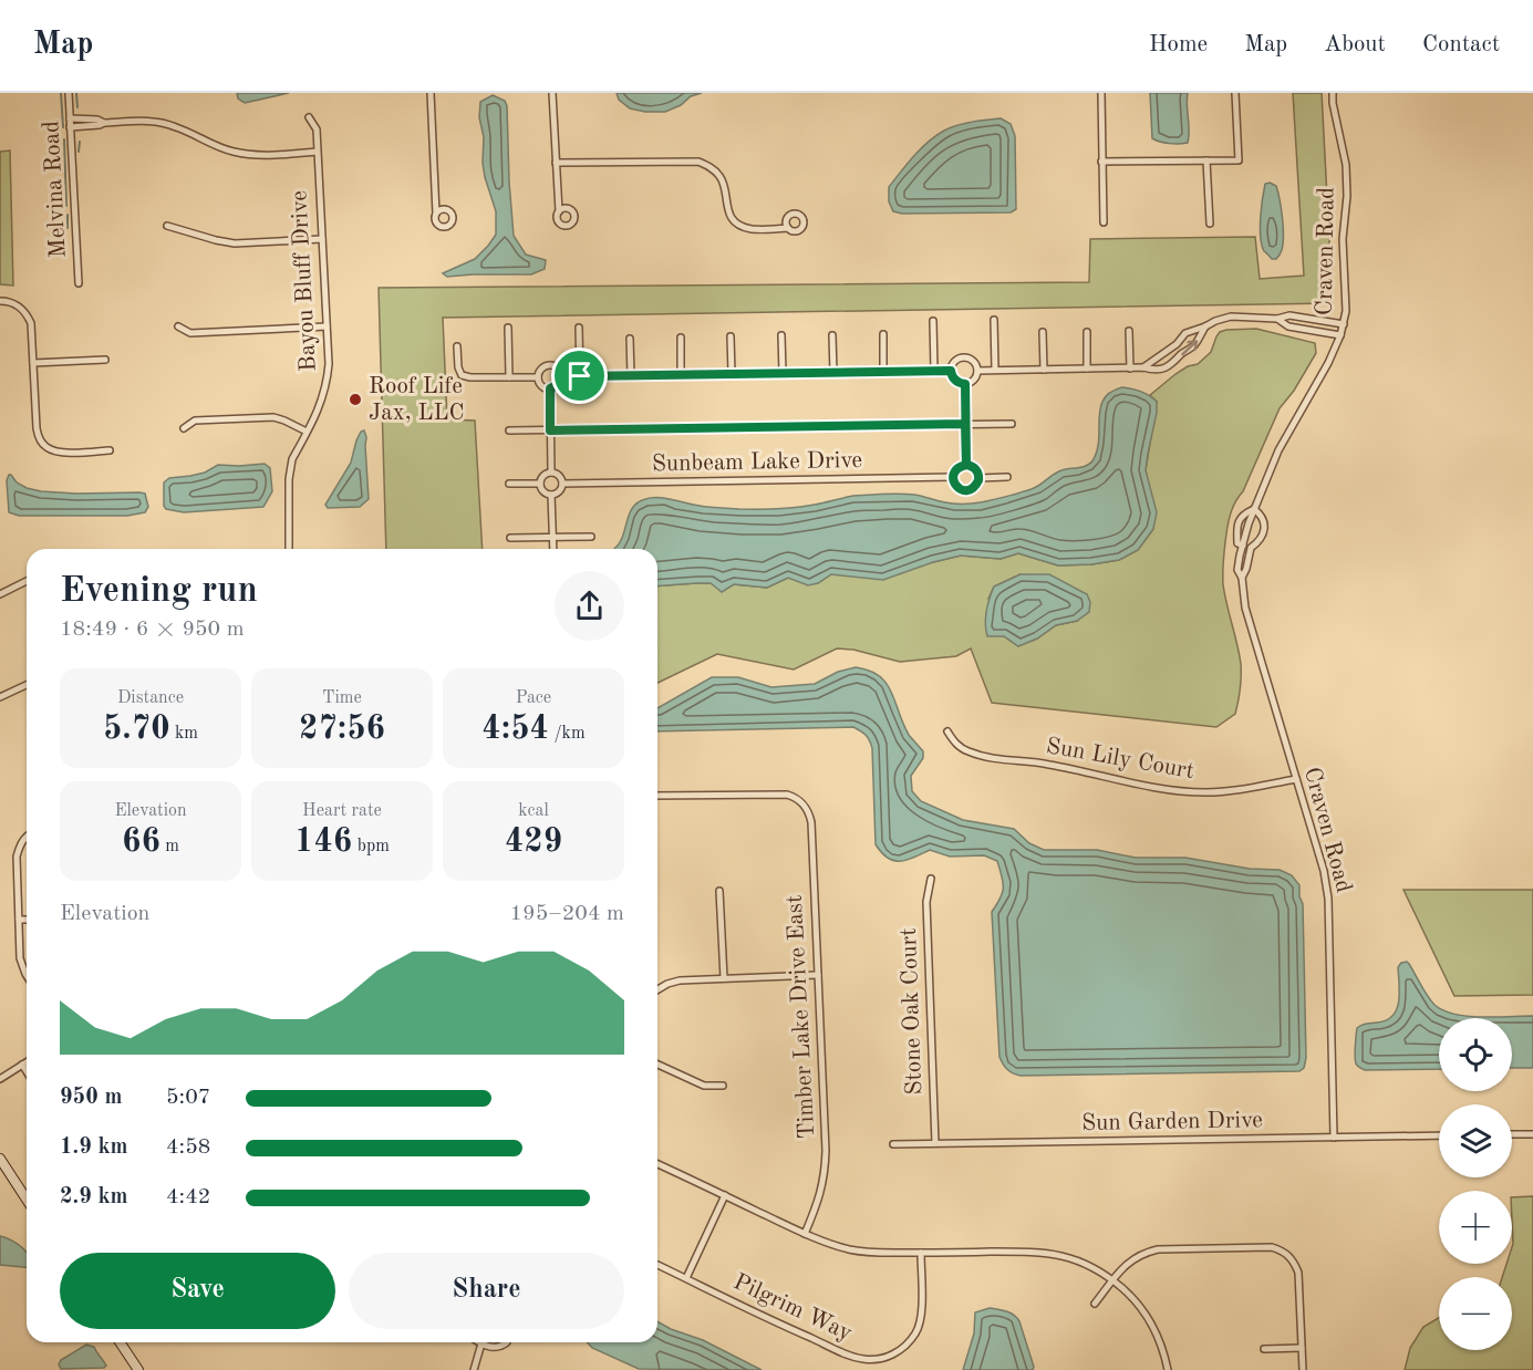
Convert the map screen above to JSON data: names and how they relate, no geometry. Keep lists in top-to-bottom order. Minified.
{"streets":{"street":["Melvina Road","Craven Road","Bayou Bluff Drive","Sunbeam Lake Drive","Sun Lily Court","Stone Oak Court","Timber Lake Drive East","Sun Garden Drive","Pilgrim Way"]},"crossings":[["Craven Road","Sun Lily Court"],["Craven Road","Sun Garden Drive"],["Stone Oak Court","Sun Garden Drive"]],"places":["Roof Life Jax, LLC"],"page":{"header":"Map","nav":["Home","Map","About","Contact"],"heading":["Evening run","18:49 · 6 × 950 m"],"stats":[["Distance","5.70 km"],["Time","27:56"],["Pace","4:54 /km"],["Elevation","66 m"],["Heart rate","146 bpm"],["kcal","429"]],"chart":["Elevation","195–204 m"],"map_buttons":["+","−"],"list":[{"name":"950 m","note":"5:07"},{"name":"1.9 km","note":"4:58"},{"name":"2.9 km","note":"4:42"}],"buttons":["Save","Share"]}}
